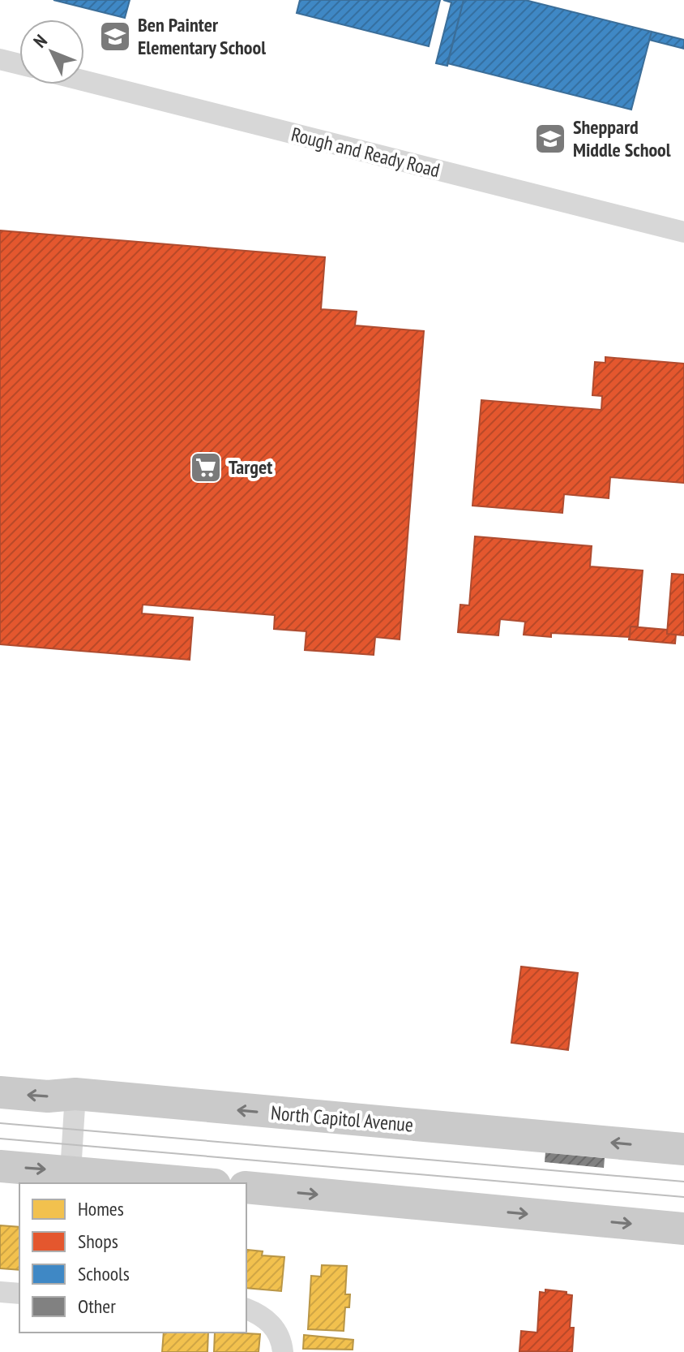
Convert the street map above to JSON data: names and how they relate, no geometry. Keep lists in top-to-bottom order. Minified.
{"streets":{"main road":["North Capitol Avenue"],"street":["Rough and Ready Road"]},"places":{"school or university":["Ben Painter Elementary School","Sheppard Middle School"],"supermarket":["Target"]},"legend":["Homes","Shops","Schools","Other"],"north":"top left"}
